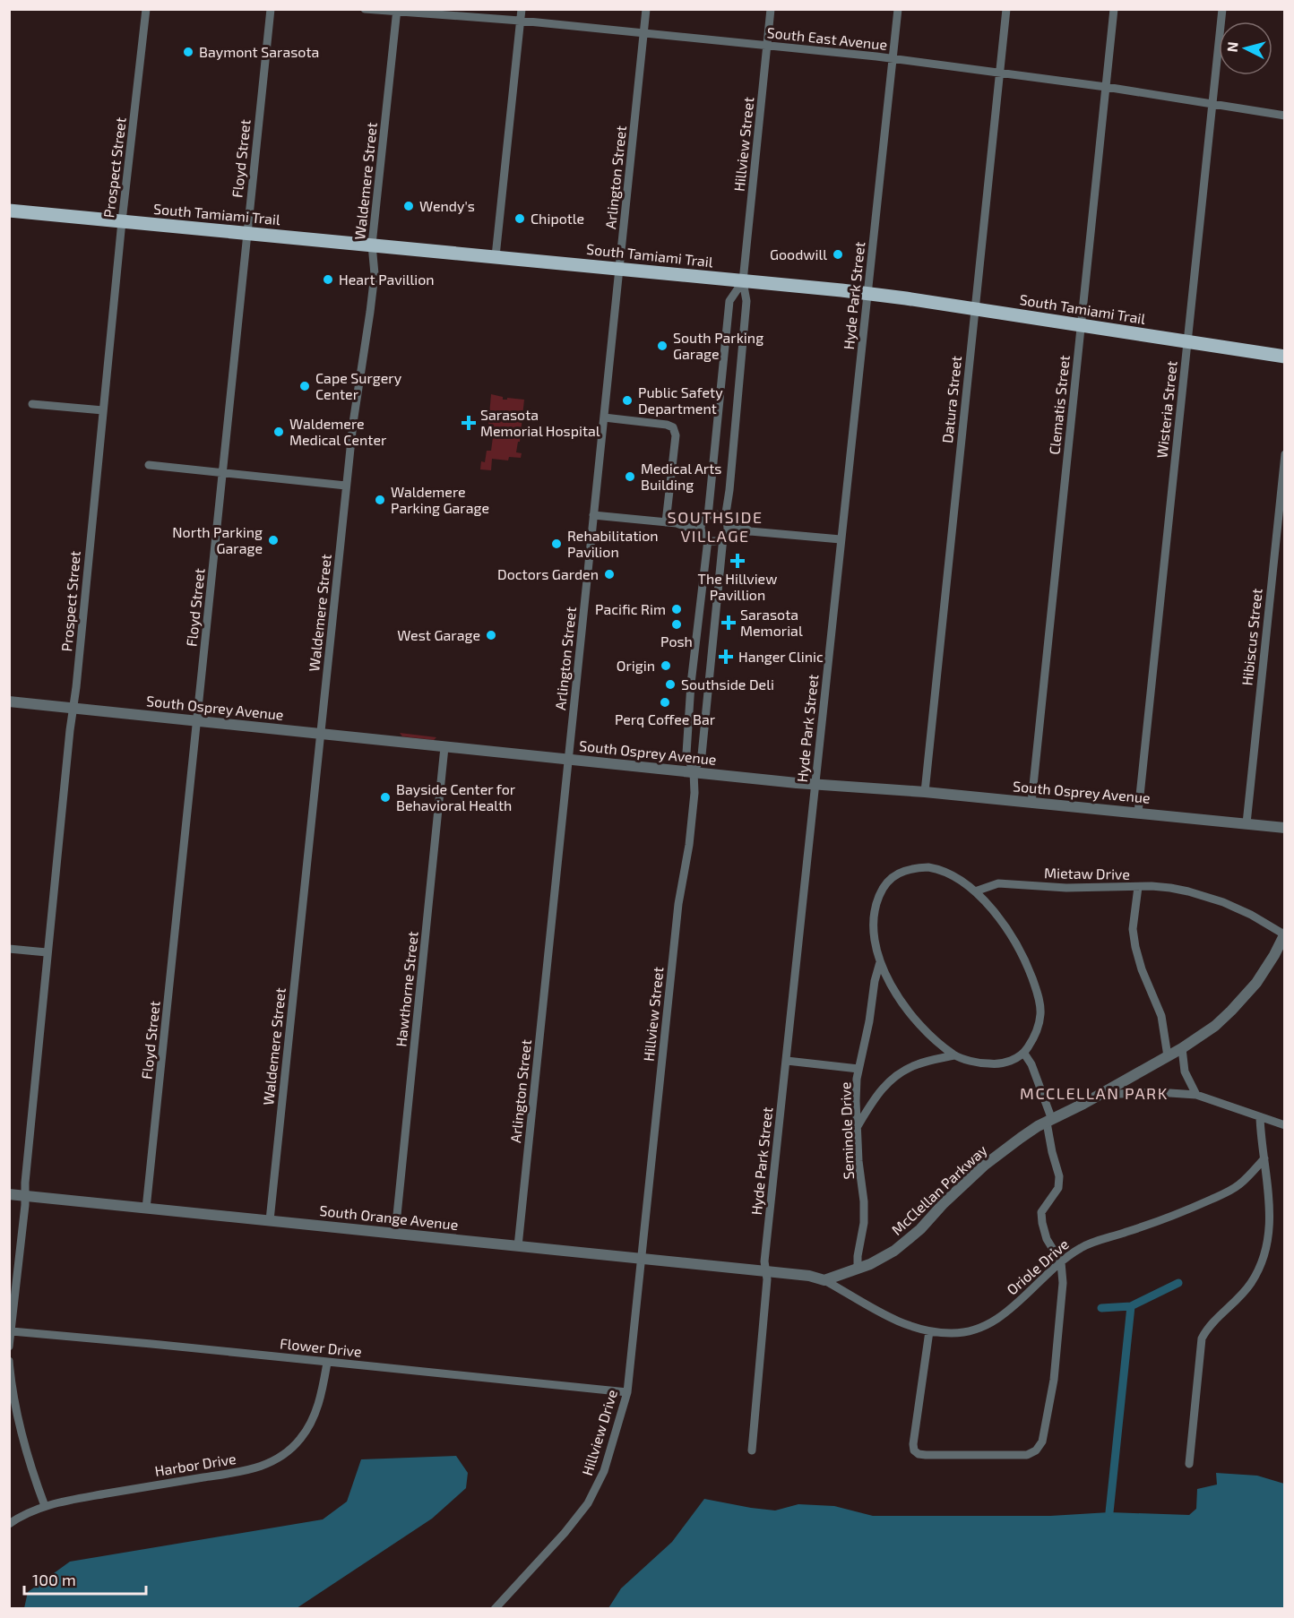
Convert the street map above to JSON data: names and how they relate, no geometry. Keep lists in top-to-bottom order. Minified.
{"streets":{"main road":["South Tamiami Trail"],"street":["South East Avenue","Hillview Street","Floyd Street","Prospect Street","Arlington Street","Waldemere Street","Hyde Park Street","Datura Street","Clematis Street","Wisteria Street","Hibiscus Street","South Osprey Avenue","Mietaw Drive","Hawthorne Street","Seminole Drive","McClellan Parkway","South Orange Avenue","Oriole Drive","Flower Drive","Hillview Drive","Harbor Drive"]},"crossings":[["South East Avenue","Hillview Street"],["South East Avenue","Arlington Street"],["South East Avenue","Waldemere Street"],["South East Avenue","Hyde Park Street"],["South East Avenue","Datura Street"],["South East Avenue","Clematis Street"],["South East Avenue","Wisteria Street"],["Hillview Street","South Tamiami Trail"],["Hillview Street","South Osprey Avenue"],["Hillview Street","South Orange Avenue"],["Hillview Street","Hillview Drive"],["Floyd Street","South Tamiami Trail"],["Floyd Street","South Osprey Avenue"],["Floyd Street","South Orange Avenue"],["Prospect Street","South Tamiami Trail"],["Prospect Street","South Osprey Avenue"],["Prospect Street","South Orange Avenue"],["Arlington Street","South Tamiami Trail"],["Arlington Street","South Osprey Avenue"],["Arlington Street","South Orange Avenue"],["Waldemere Street","South Tamiami Trail"],["Waldemere Street","South Osprey Avenue"],["Waldemere Street","South Orange Avenue"],["South Tamiami Trail","Hyde Park Street"],["South Tamiami Trail","Datura Street"],["South Tamiami Trail","Clematis Street"],["South Tamiami Trail","Wisteria Street"],["Hyde Park Street","South Osprey Avenue"],["Hyde Park Street","South Orange Avenue"],["Datura Street","South Osprey Avenue"],["Clematis Street","South Osprey Avenue"],["Wisteria Street","South Osprey Avenue"],["Hibiscus Street","South Osprey Avenue"],["South Osprey Avenue","Hawthorne Street"],["Mietaw Drive","Seminole Drive"],["Mietaw Drive","McClellan Parkway"],["Hawthorne Street","South Orange Avenue"],["Seminole Drive","McClellan Parkway"],["McClellan Parkway","Oriole Drive"],["South Orange Avenue","Hillview Drive"],["Flower Drive","Hillview Drive"],["Flower Drive","Harbor Drive"]],"districts":["SOUTHSIDE VILLAGE","MCCLELLAN PARK"],"places":{"other":["Baymont Sarasota","Wendy's","Chipotle","Goodwill","Heart Pavillion","South Parking Garage","Cape Surgery Center","Public Safety Department","Waldemere Medical Center","Medical Arts Building","Waldemere Parking Garage","North Parking Garage","Rehabilitation Pavilion","Doctors Garden","Pacific Rim","Posh","West Garage","Origin","Southside Deli","Perq Coffee Bar","Bayside Center for Behavioral Health"],"health":["Sarasota Memorial Hospital","The Hillview Pavillion","Sarasota Memorial","Hanger Clinic"]},"scale_bar":"100 m","north":"left"}
